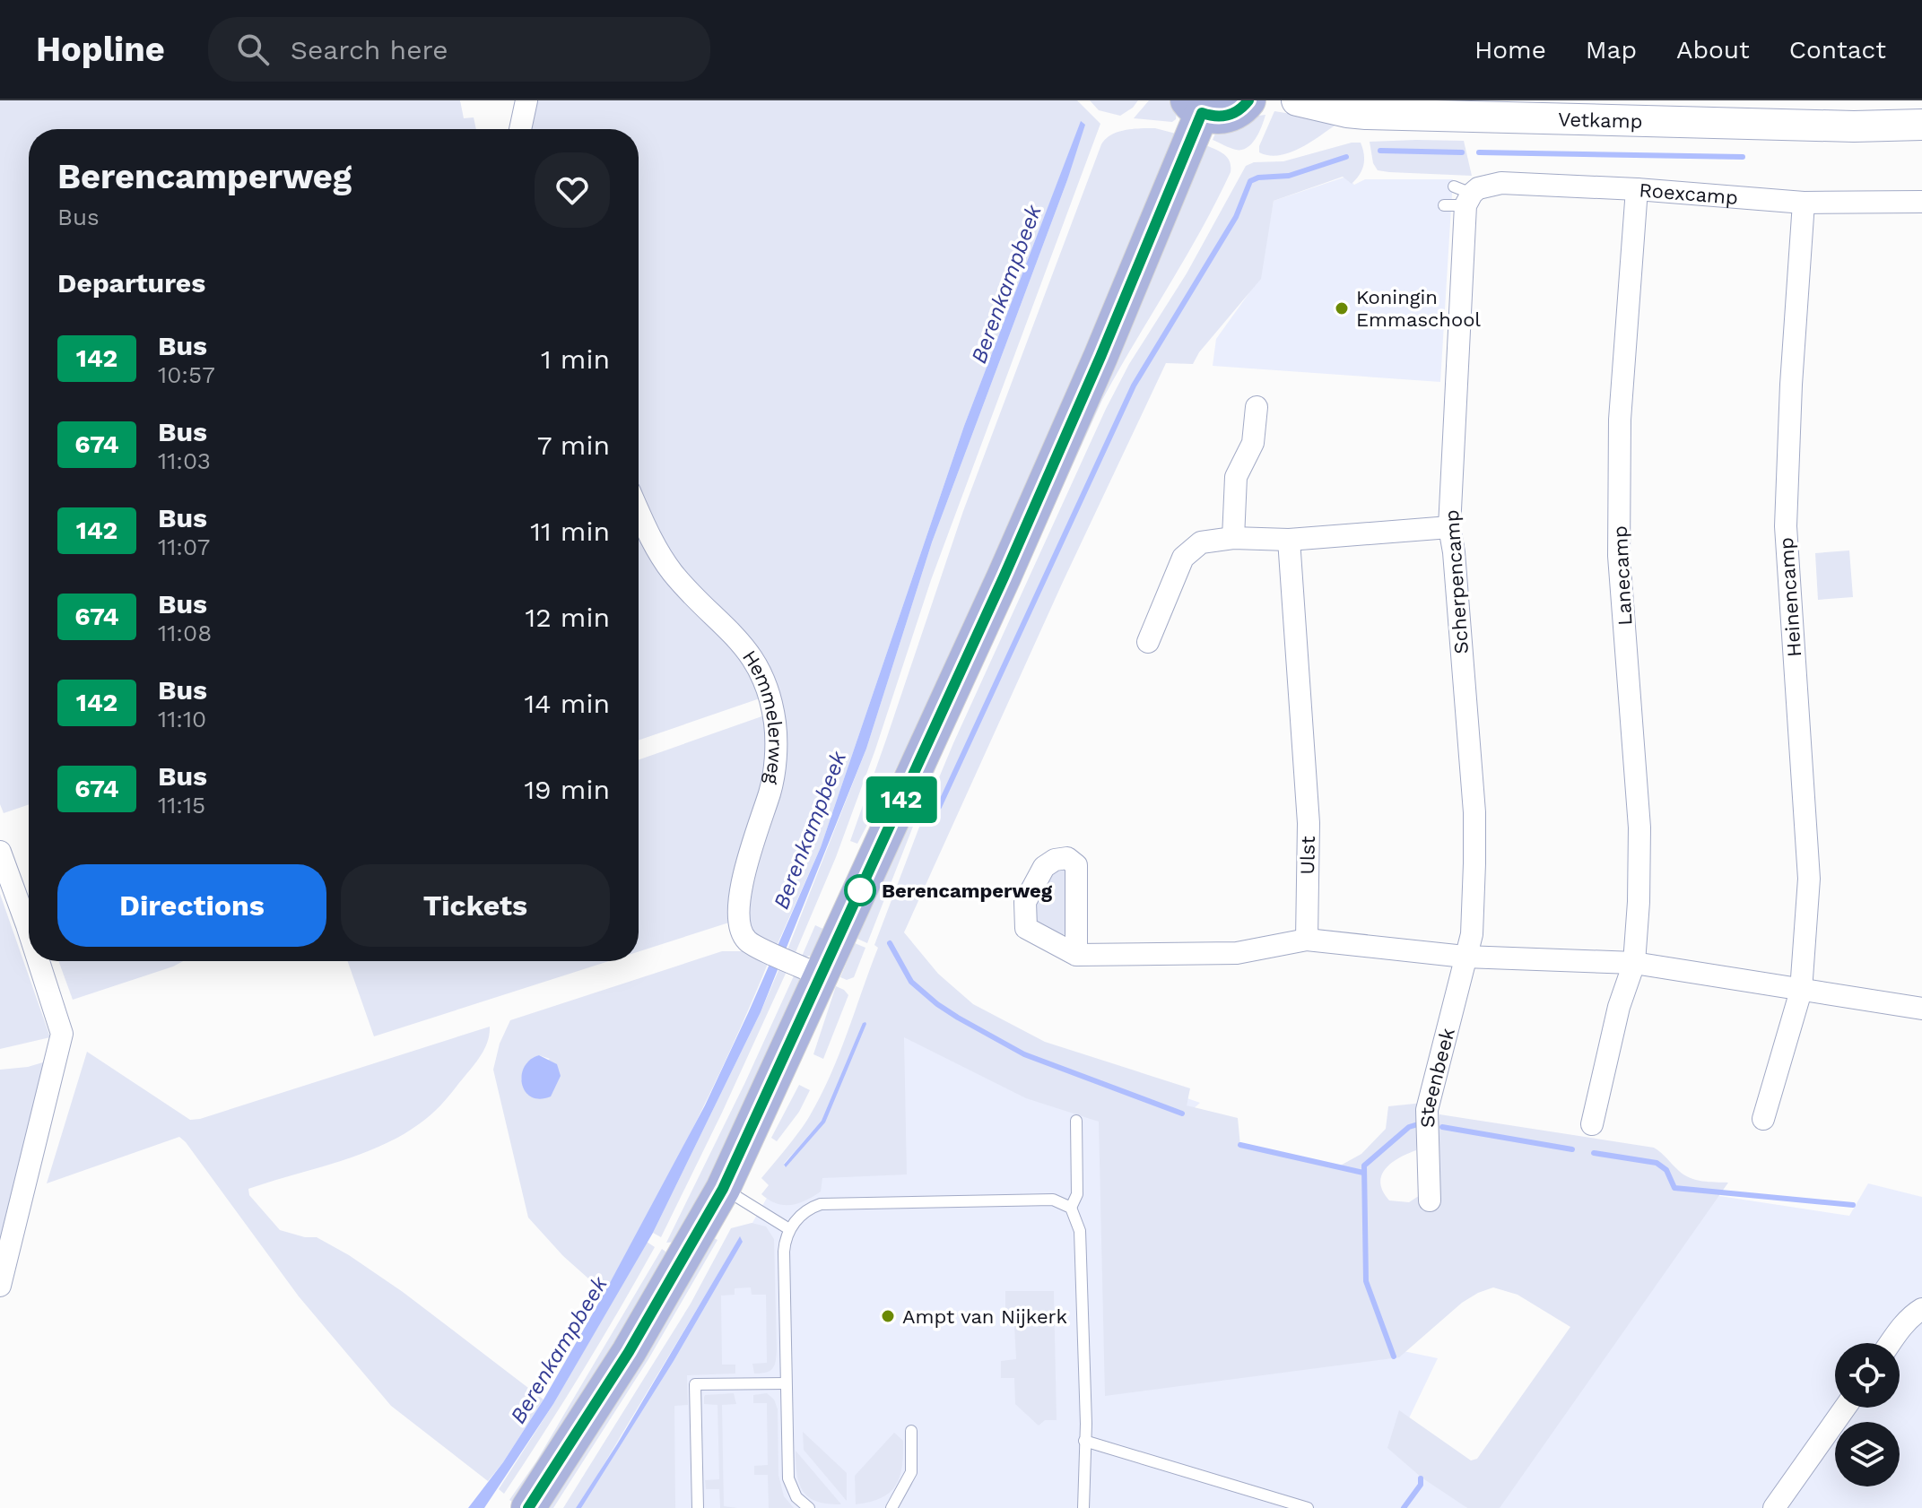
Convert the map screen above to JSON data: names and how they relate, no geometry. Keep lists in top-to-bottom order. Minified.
{"streets":{"street":["Vetkamp","Roexcamp","Lanecamp","Scherpencamp","Heinencamp","Hemmelerweg","Ulst","Steenbeek"]},"crossings":[["Roexcamp","Lanecamp"],["Roexcamp","Scherpencamp"],["Roexcamp","Heinencamp"],["Scherpencamp","Steenbeek"]],"water":["Berenkampbeek"],"places":["Koningin Emmaschool","Berencamperweg","Ampt van Nijkerk"],"lines":["bus line 142"],"page":{"header":"Hopline","search":"Search here","nav":["Home","Map","About","Contact"],"on_map":"142","heading":[["Berencamperweg","Bus"],"Departures"],"list":[{"mark":"142","name":"Bus","note":"10:57","value":"1 min"},{"mark":"674","name":"Bus","note":"11:03","value":"7 min"},{"mark":"142","name":"Bus","note":"11:07","value":"11 min"},{"mark":"674","name":"Bus","note":"11:08","value":"12 min"},{"mark":"142","name":"Bus","note":"11:10","value":"14 min"},{"mark":"674","name":"Bus","note":"11:15","value":"19 min"}],"buttons":["Directions","Tickets"]}}
